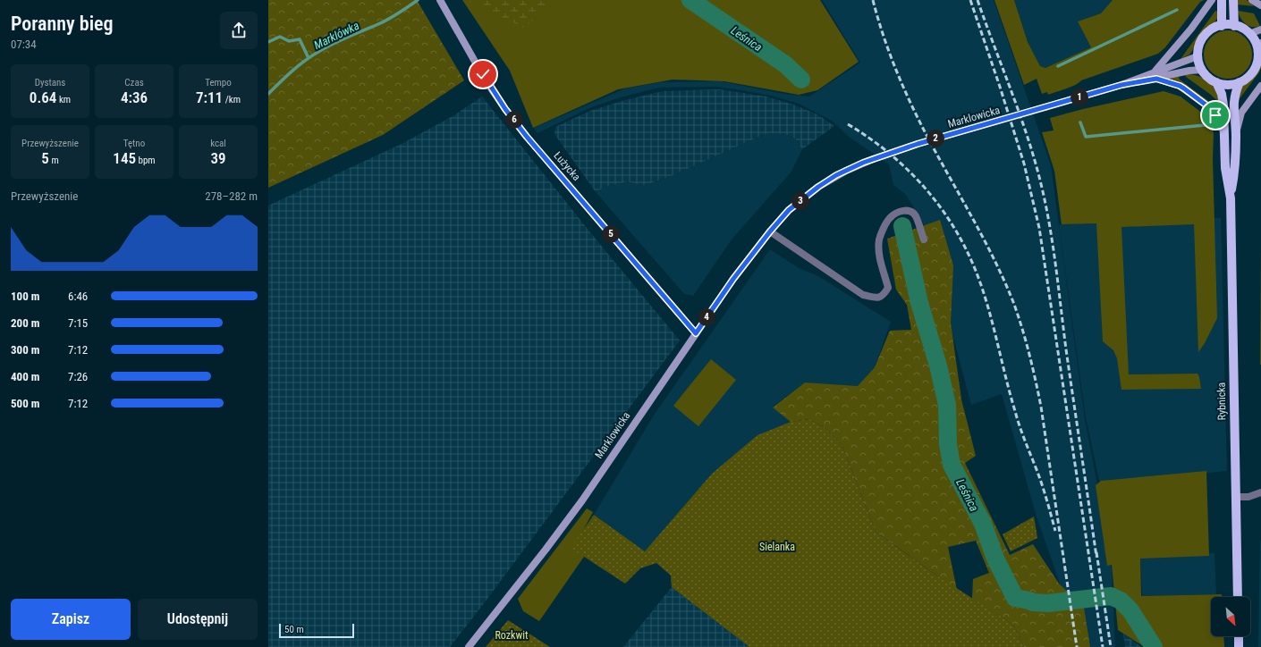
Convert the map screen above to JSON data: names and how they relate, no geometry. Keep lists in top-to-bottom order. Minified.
{"streets":{"main road":["Marklowicka","Łużycka","Rybnicka"]},"crossings":[["Marklowicka","Łużycka"],["Marklowicka","Rybnicka"]],"water":["Marklówka","Leśnica"],"parks":["Sielanka","Rozkwit"],"scale_bar":"50 m","north":"bottom right","page":{"heading":["Poranny bieg","07:34"],"stats":[["Dystans","0.64 km"],["Czas","4:36"],["Tempo","7:11 /km"],["Przewyższenie","5 m"],["Tętno","145 bpm"],["kcal","39"]],"pins":["1","6","2","3","5","4"],"chart":["Przewyższenie","278–282 m"],"list":[{"name":"100 m","note":"6:46"},{"name":"200 m","note":"7:15"},{"name":"300 m","note":"7:12"},{"name":"400 m","note":"7:26"},{"name":"500 m","note":"7:12"}],"buttons":["Zapisz","Udostępnij"],"scale":"50 m"}}
